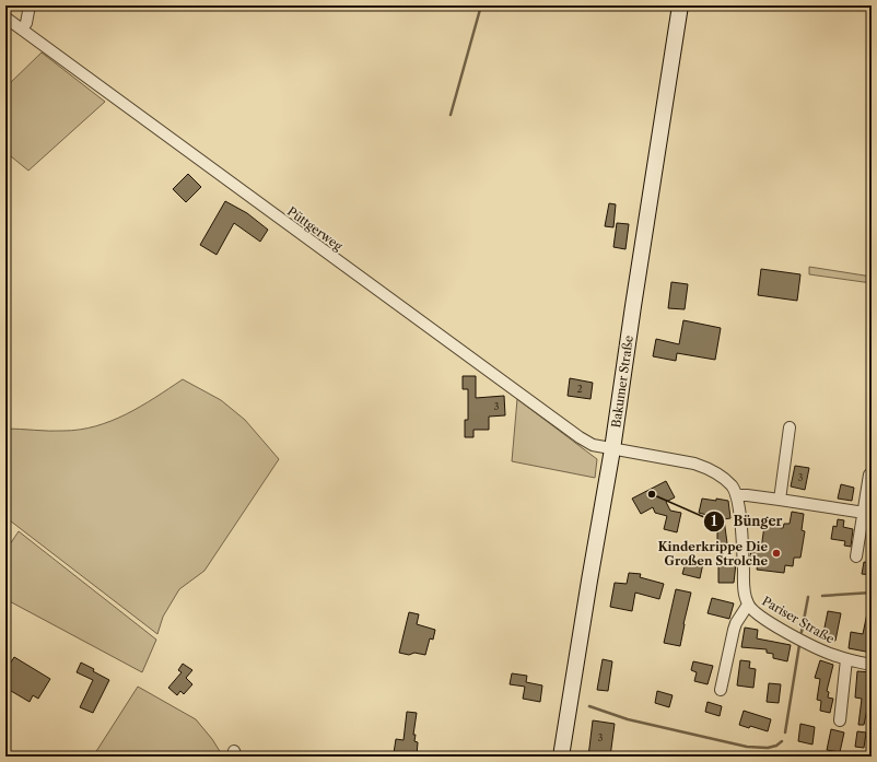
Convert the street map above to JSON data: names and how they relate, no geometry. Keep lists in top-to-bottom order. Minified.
{"streets":{"main road":["Bakumer Straße"],"street":["Püttgerweg","Pariser Straße"]},"crossings":[["Püttgerweg","Bakumer Straße"]],"places":["Bünger","Kinderkrippe Die Großen Strolche"],"house_numbers":["2","3","3","3"]}
